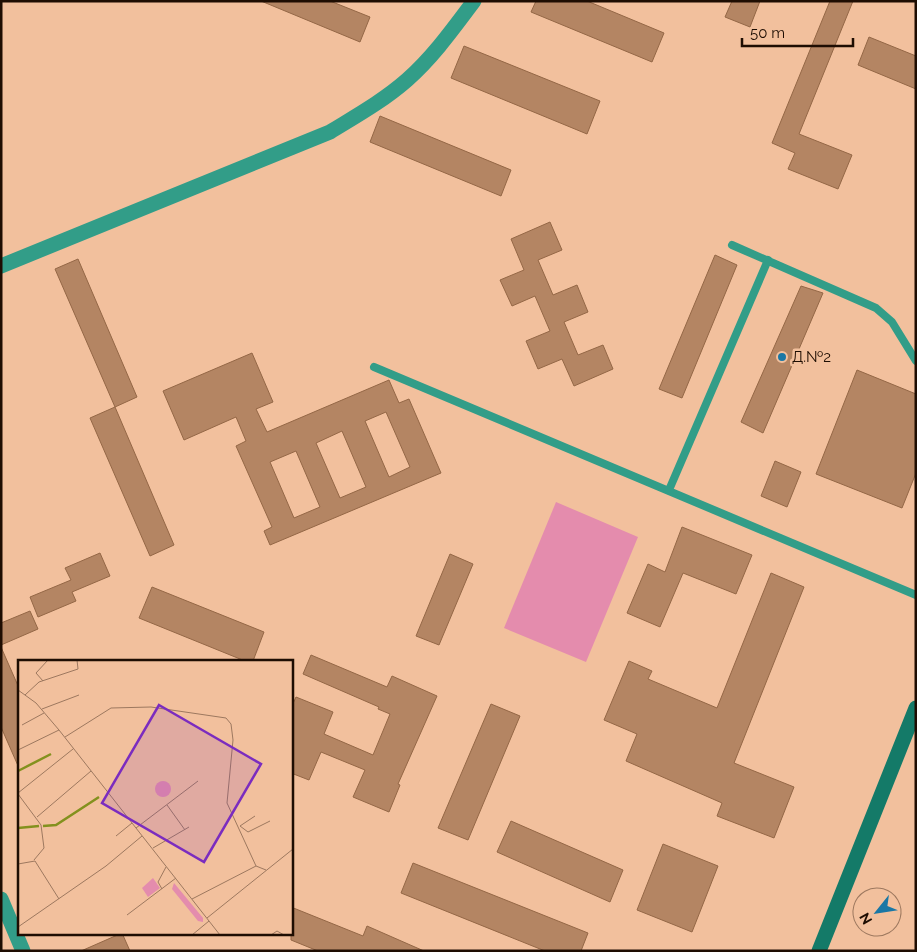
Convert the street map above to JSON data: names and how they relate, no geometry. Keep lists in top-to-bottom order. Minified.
{"places":["Д.№2"],"scale_bar":"50 m","north":"bottom left"}
